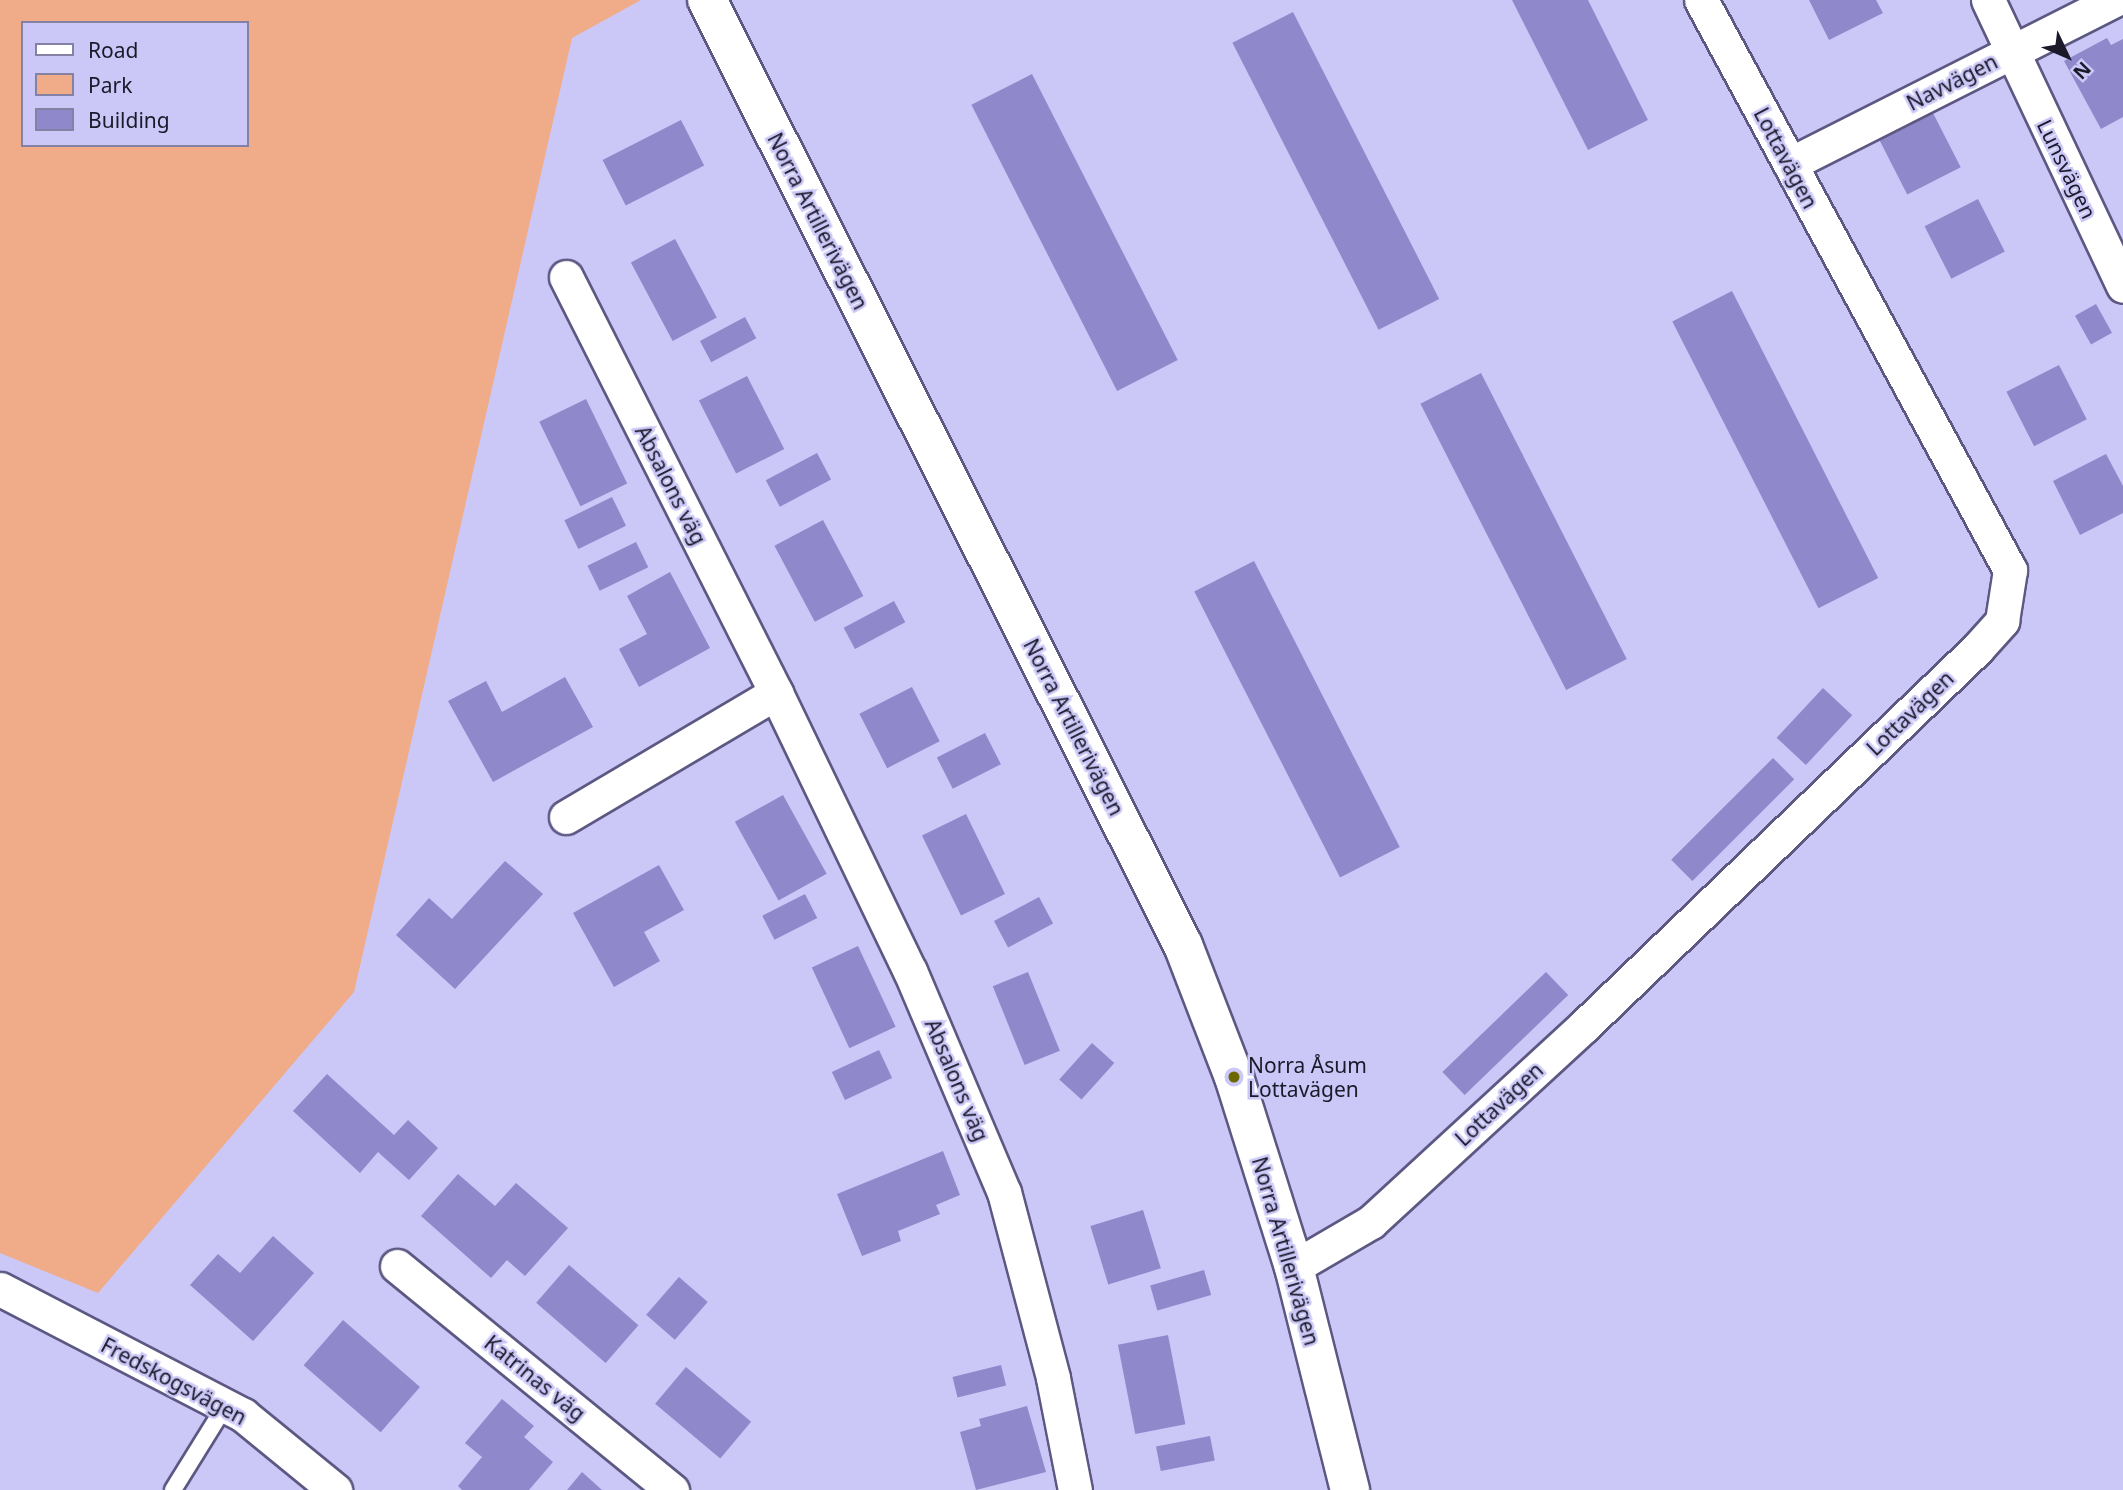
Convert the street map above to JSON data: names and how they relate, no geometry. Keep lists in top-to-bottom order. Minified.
{"streets":{"street":["Navvägen","Lottavägen","Lunsvägen","Norra Artillerivägen","Absalons väg","Katrinas väg","Fredskogsvägen"]},"crossings":[["Navvägen","Lottavägen"],["Navvägen","Lunsvägen"],["Lottavägen","Norra Artillerivägen"]],"places":["Norra Åsum Lottavägen"],"legend":["Road","Park","Building"],"north":"bottom right"}
